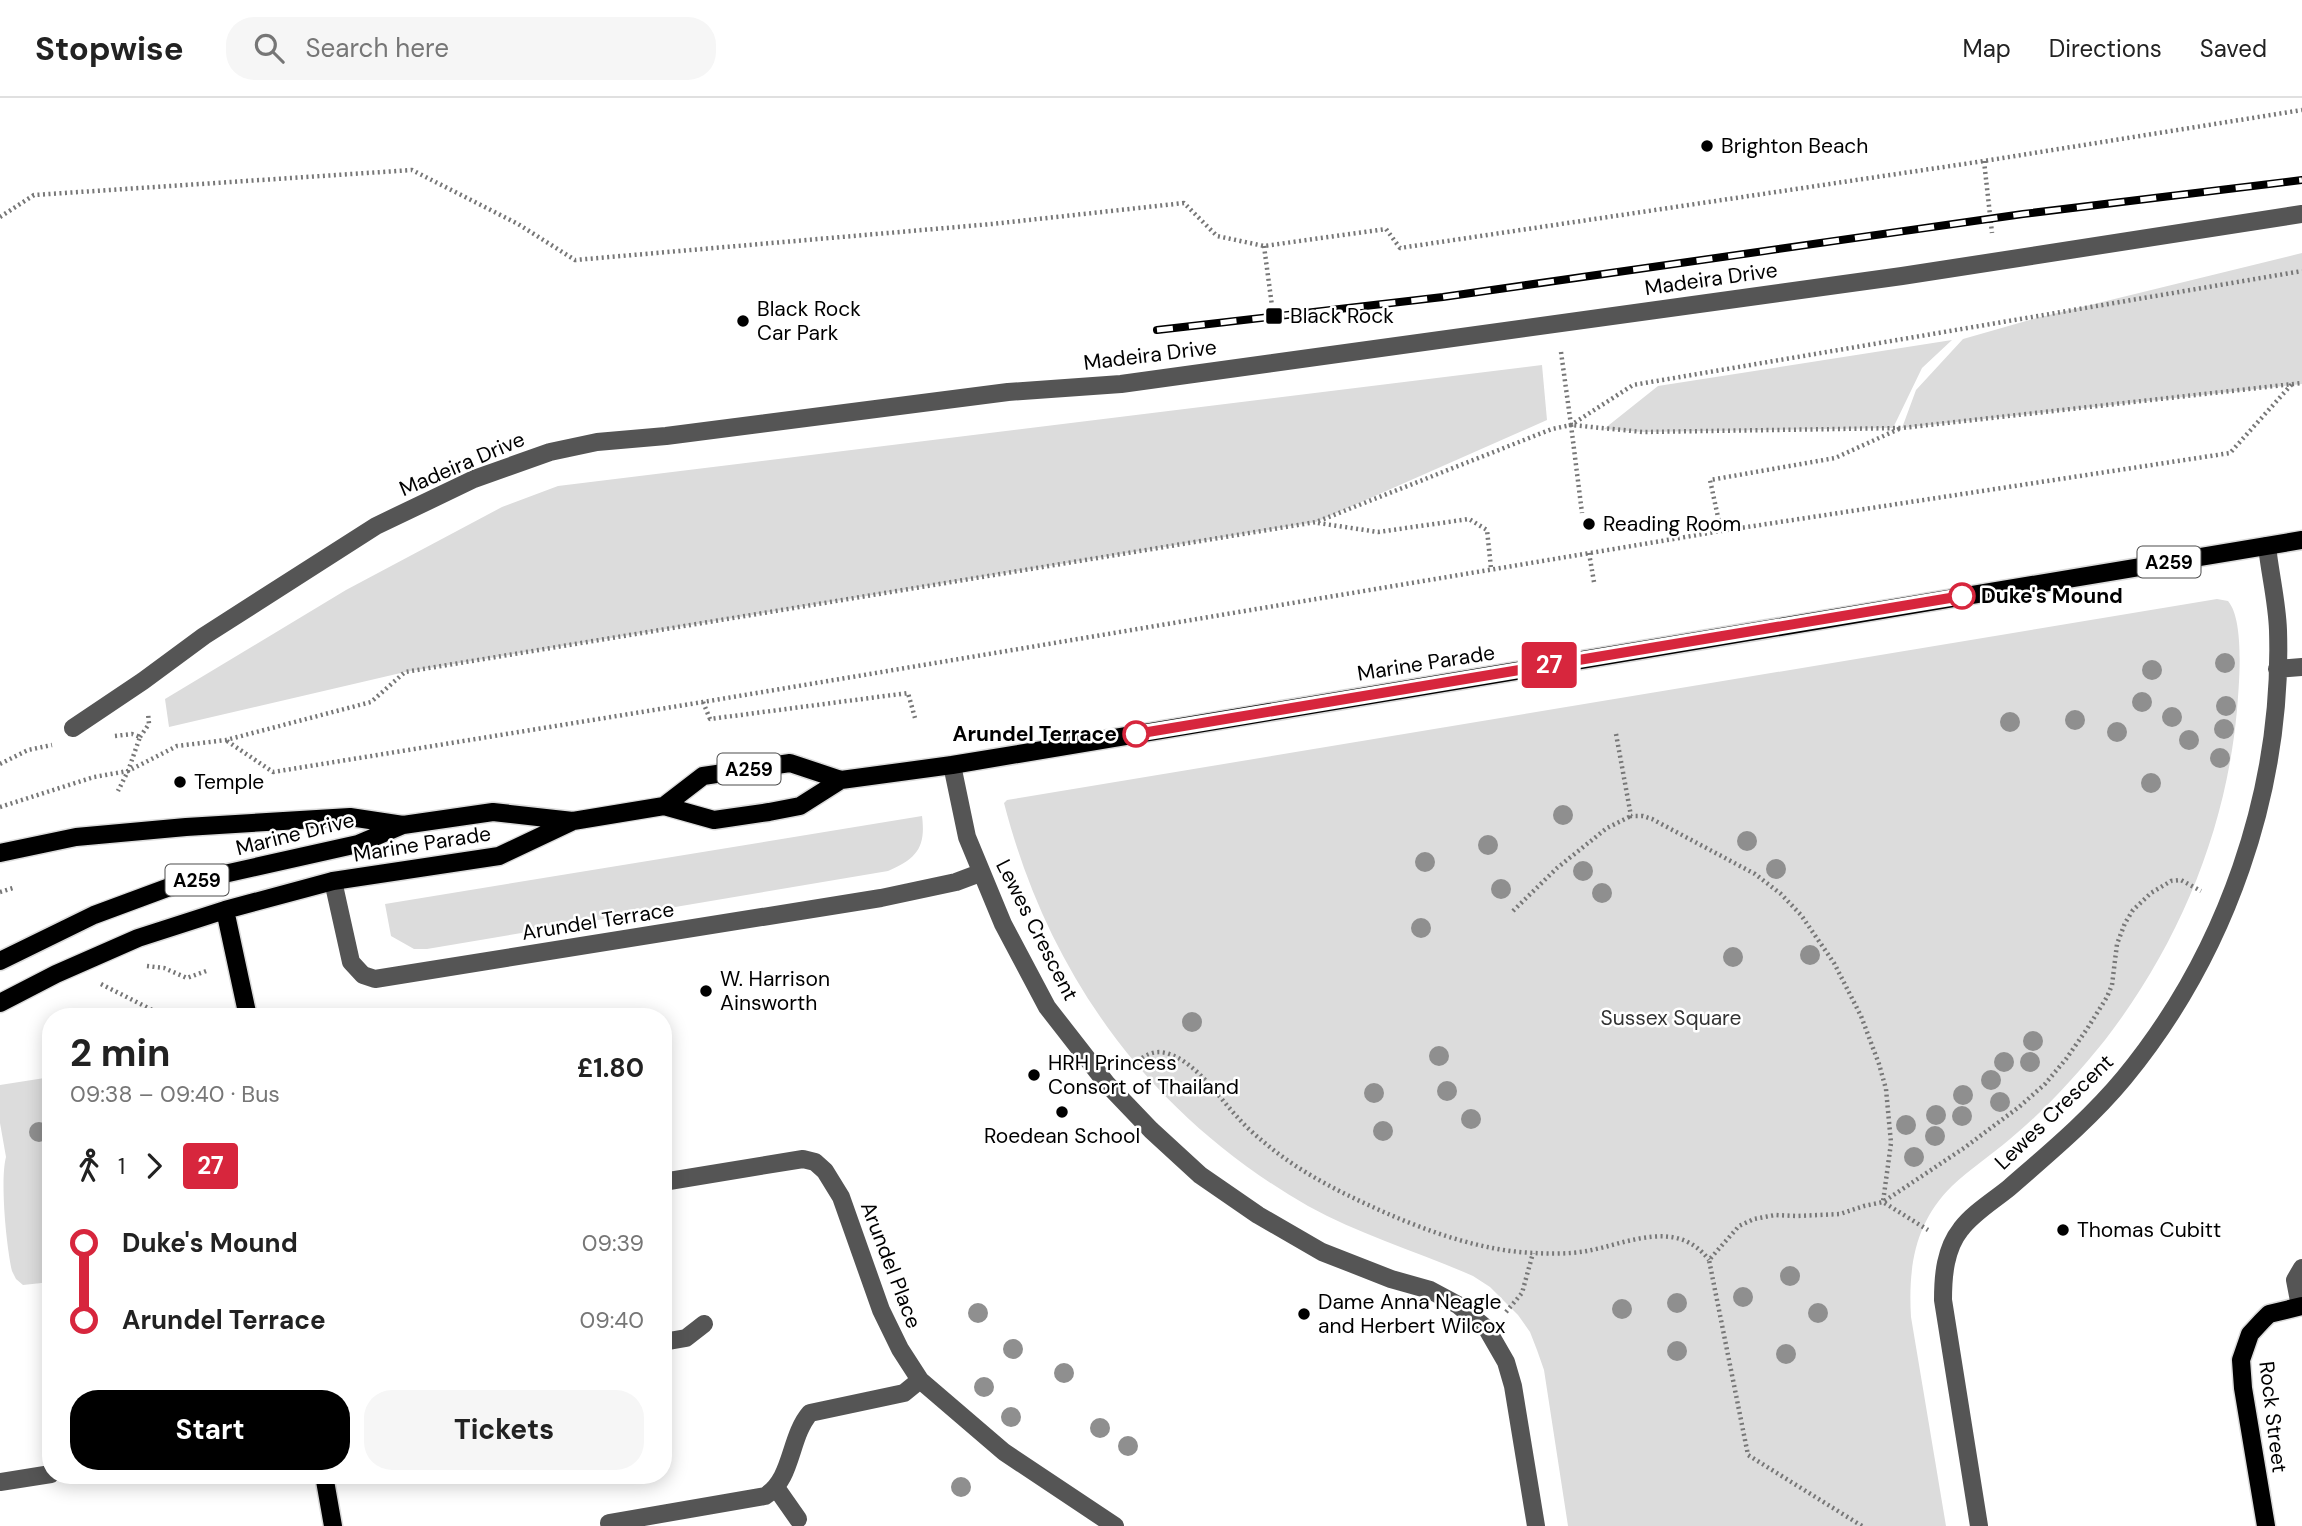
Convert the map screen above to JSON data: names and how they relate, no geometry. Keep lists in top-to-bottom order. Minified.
{"streets":{"main road":["A259","Marine Parade","Marine Drive","Rock Street"],"street":["Madeira Drive","Arundel Terrace","Lewes Crescent","Arundel Place"]},"crossings":[["A259","Marine Parade"],["A259","Lewes Crescent"],["Marine Parade","Marine Drive"],["Marine Parade","Arundel Terrace"],["Marine Parade","Lewes Crescent"],["Arundel Terrace","Lewes Crescent"]],"parks":["Sussex Square"],"places":{"other":["Brighton Beach","Black Rock Car Park","Reading Room","Duke's Mound","Arundel Terrace","Temple","W. Harrison Ainsworth","HRH Princess Consort of Thailand","Roedean School","Thomas Cubitt","Dame Anna Neagle and Herbert Wilcox"],"transit":["Black Rock"]},"lines":["bus line 27"],"page":{"header":"Stopwise","search":"Search here","nav":["Map","Directions","Saved"],"on_map":"27","heading":["2 min","09:38 – 09:40 · Bus","£1.80"],"legs":["1","27"],"list":[{"name":"Duke's Mound","value":"09:39"},{"name":"Arundel Terrace","value":"09:40"}],"buttons":["Start","Tickets"]}}
